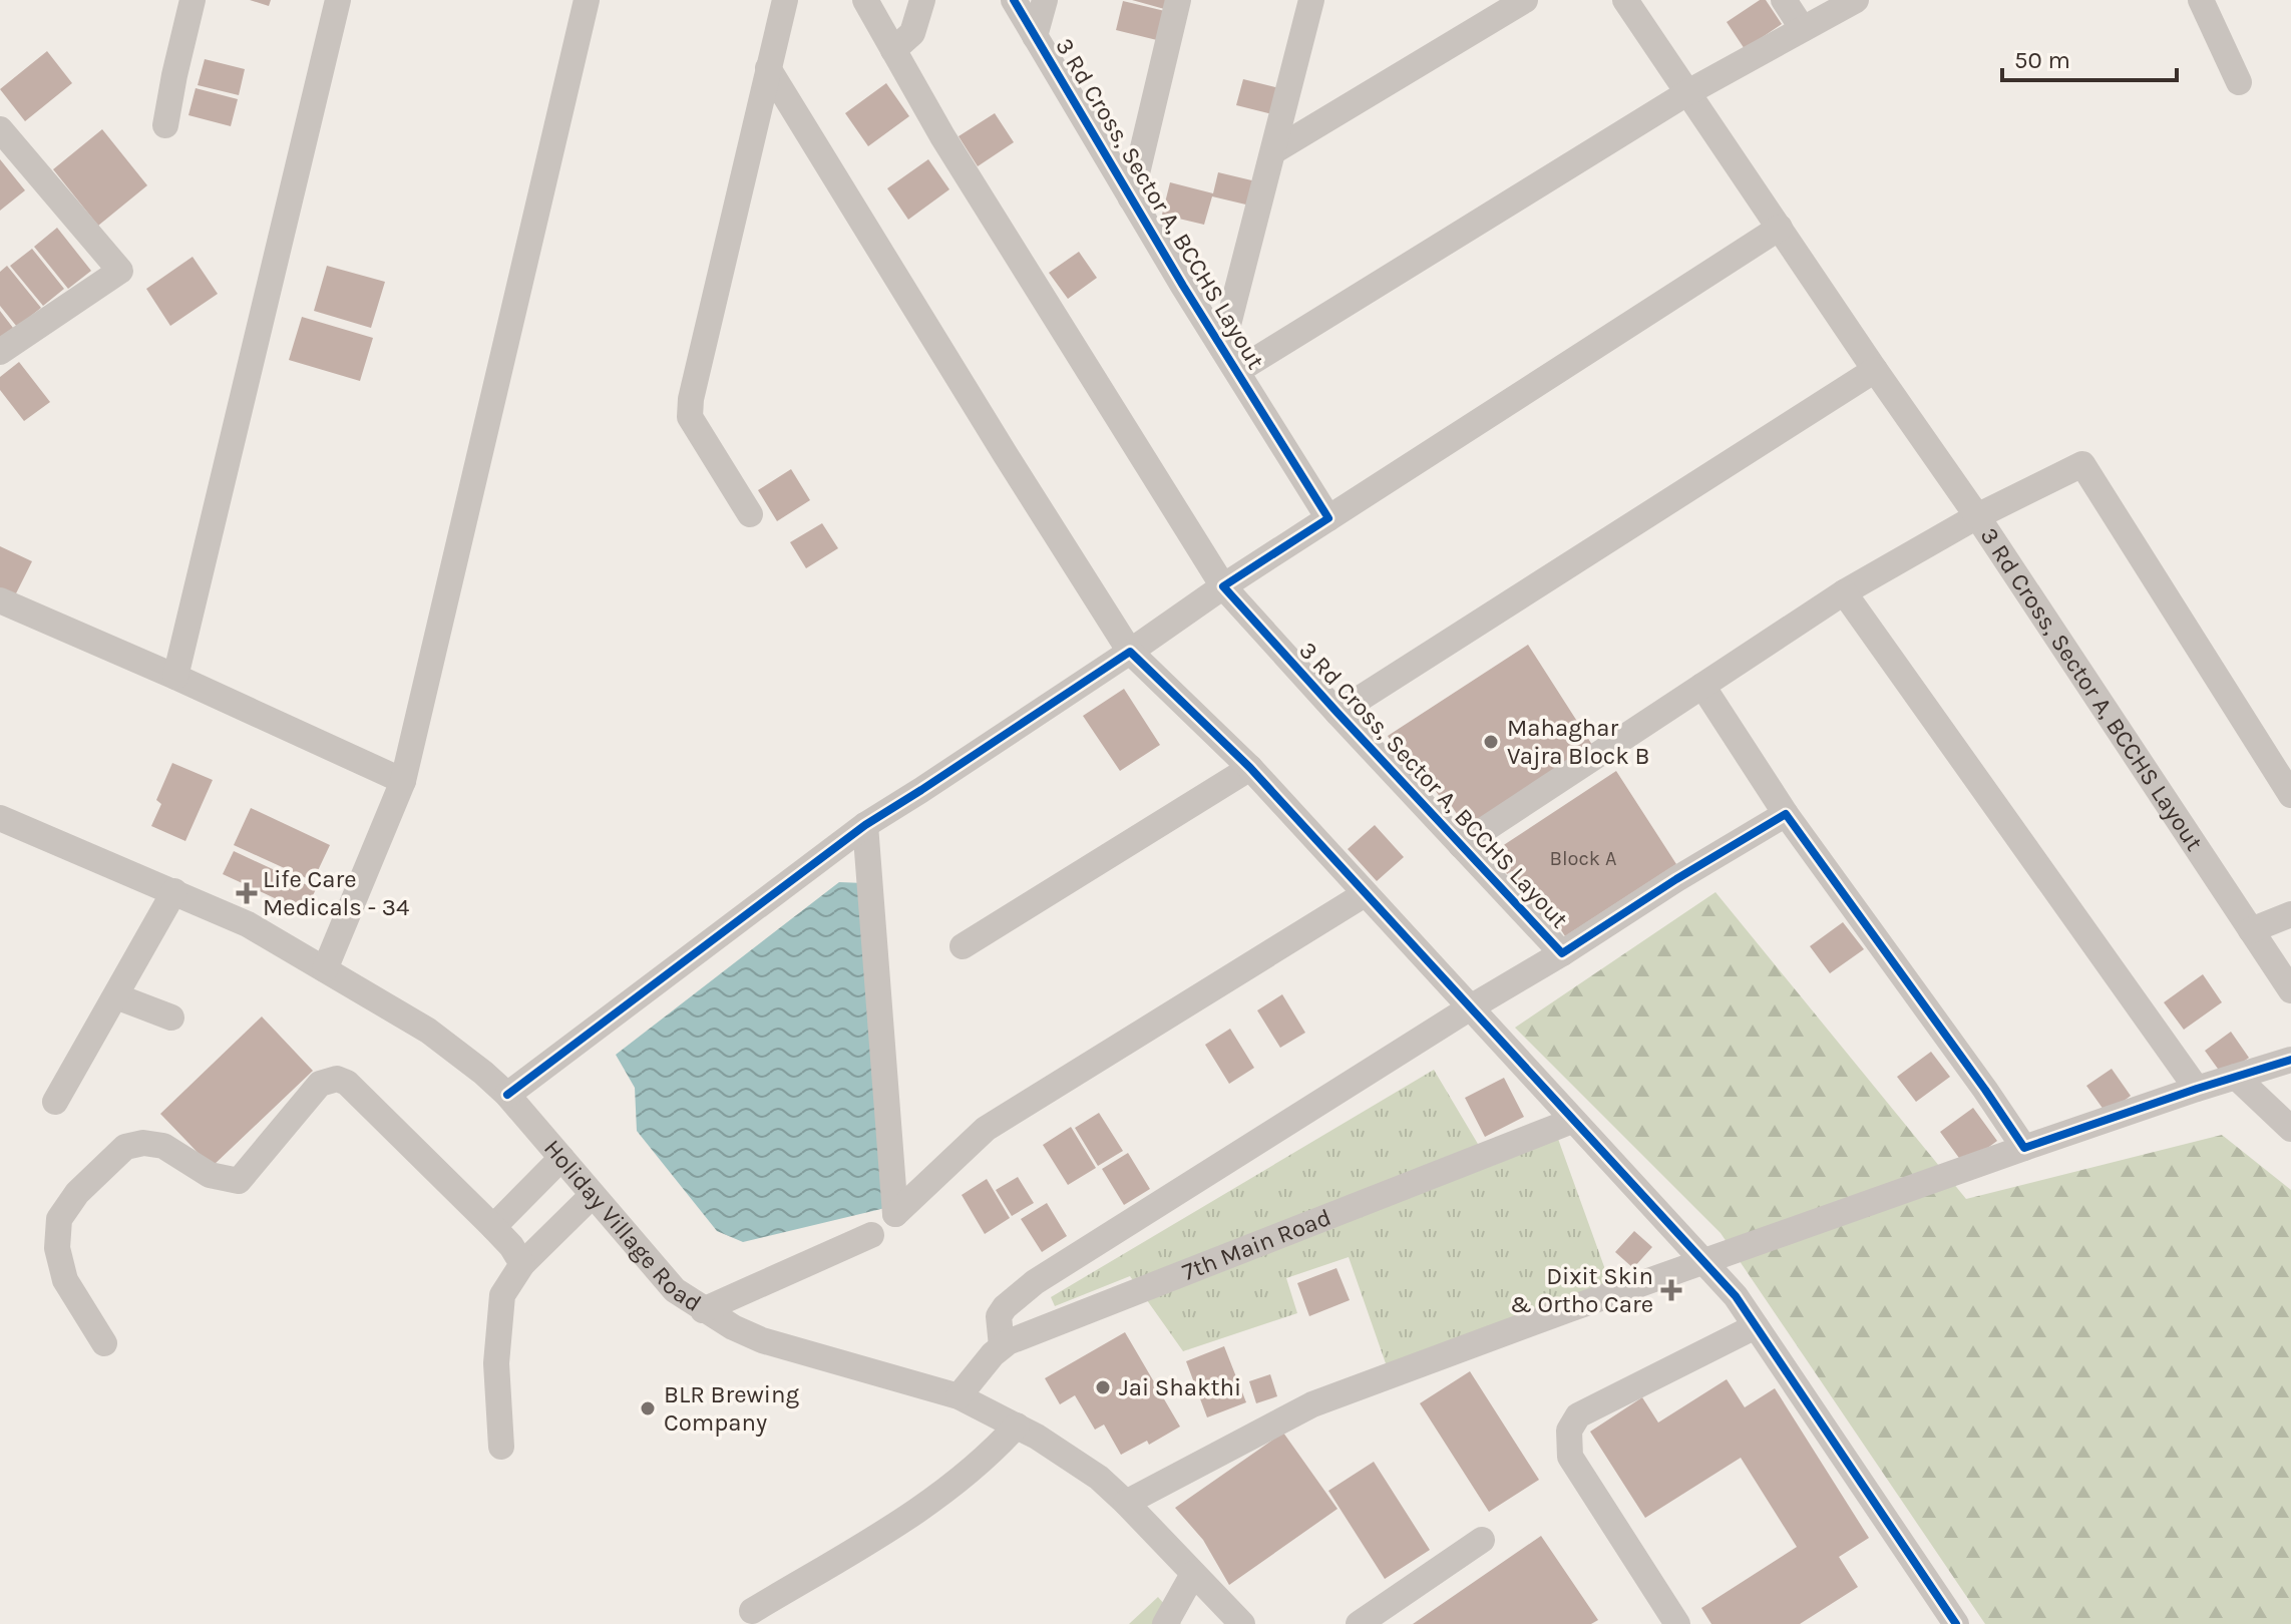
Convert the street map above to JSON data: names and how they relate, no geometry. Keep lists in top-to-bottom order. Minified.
{"streets":{"street":["3 Rd Cross, Sector A, BCCHS Layout","Holiday Village Road","7th Main Road"]},"crossings":[["Holiday Village Road","7th Main Road"]],"places":{"other":["Mahaghar Vajra Block B","Jai Shakthi","BLR Brewing Company"],"health":["Life Care Medicals - 34","Dixit Skin & Ortho Care"]},"house_numbers":["Block A"],"scale_bar":"50 m"}
